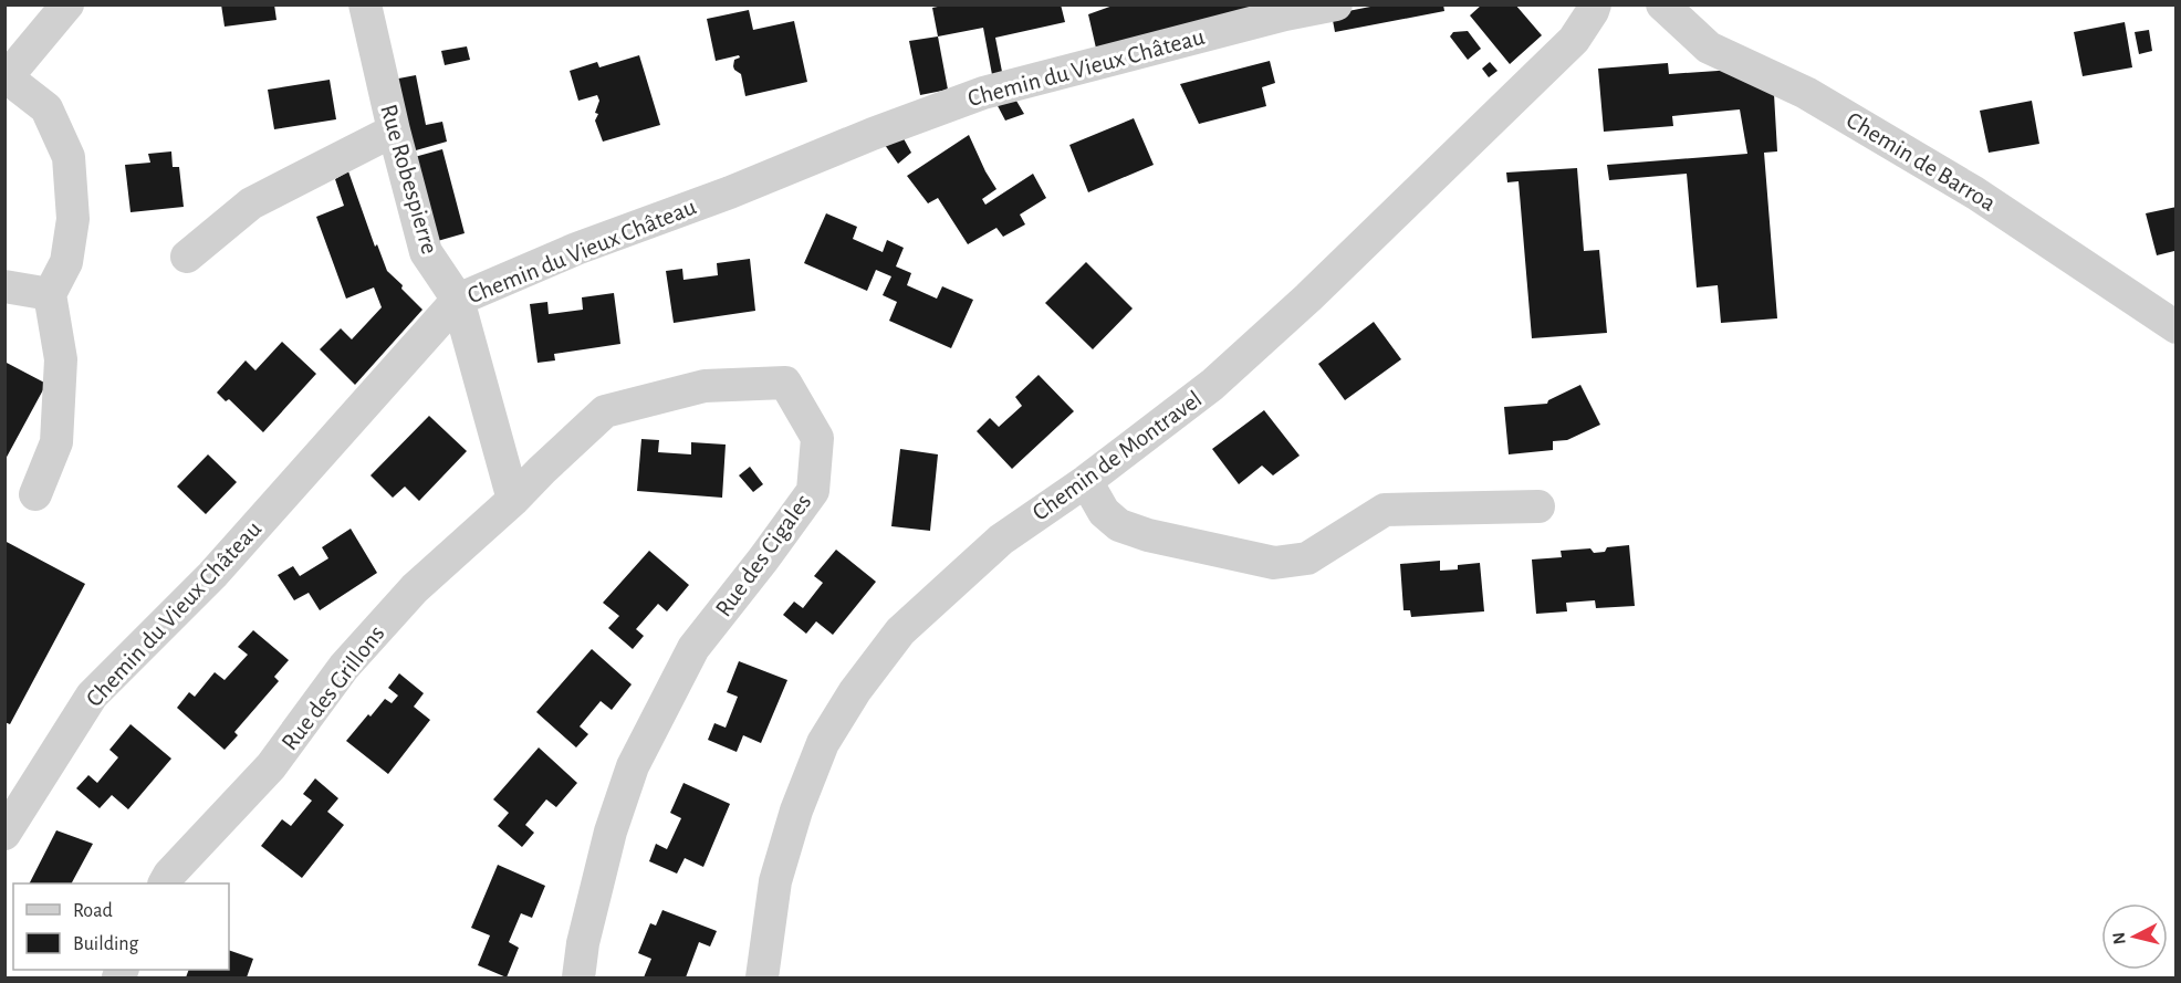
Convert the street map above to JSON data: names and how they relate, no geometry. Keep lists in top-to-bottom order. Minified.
{"streets":{"street":["Chemin du Vieux Château","Chemin de Barroa","Rue Robespierre","Chemin de Montravel","Rue des Cigales","Rue des Grillons"]},"crossings":[["Chemin du Vieux Château","Rue Robespierre"],["Rue Robespierre","Rue des Cigales"],["Rue Robespierre","Rue des Grillons"],["Rue des Cigales","Rue des Grillons"]],"legend":["Road","Building"],"north":"left"}
